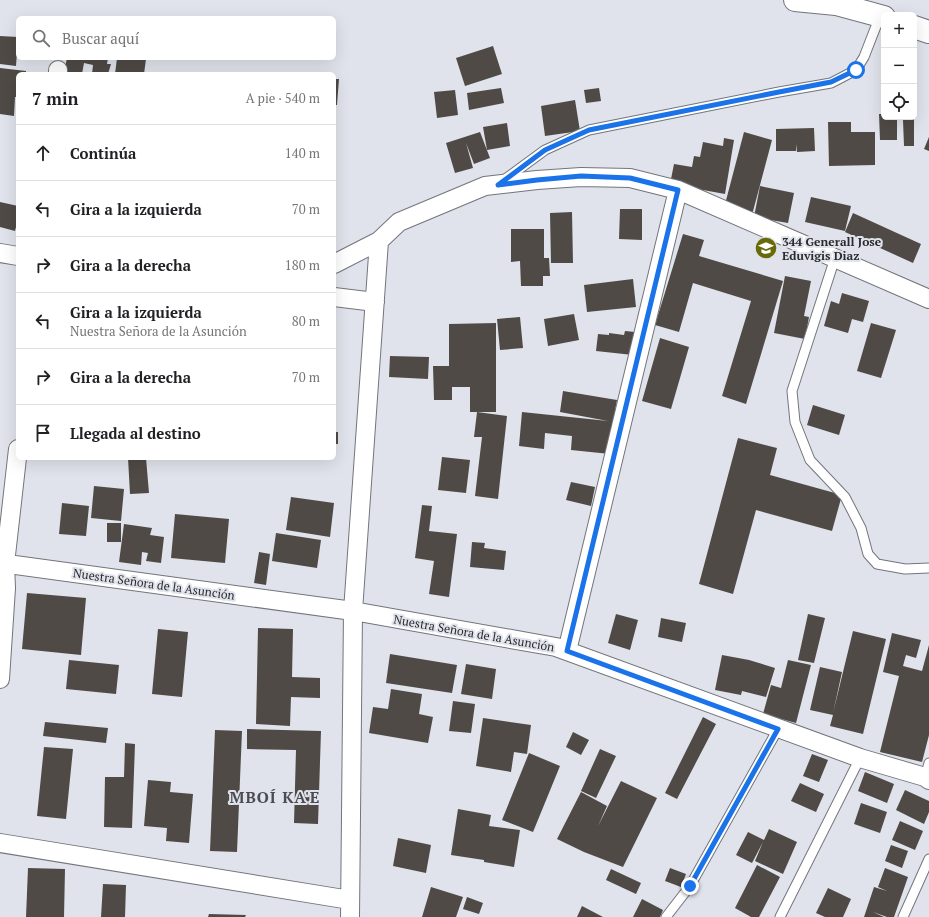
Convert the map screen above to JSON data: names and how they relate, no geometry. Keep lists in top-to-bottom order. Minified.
{"streets":{"street":["Nuestra Señora de la Asunción"]},"districts":["MBOÍ KA'E"],"places":{"school or university":["344 Generall Jose Eduvigis Diaz"]},"page":{"map_buttons":["+","−"],"search":"Buscar aquí","heading":["7 min","A pie · 540 m"],"list":[["Continúa","140 m"],["Gira a la izquierda","70 m"],["Gira a la derecha","180 m"],["Gira a la izquierda","Nuestra Señora de la Asunción","80 m"],["Gira a la derecha","70 m"],"Llegada al destino"]}}
